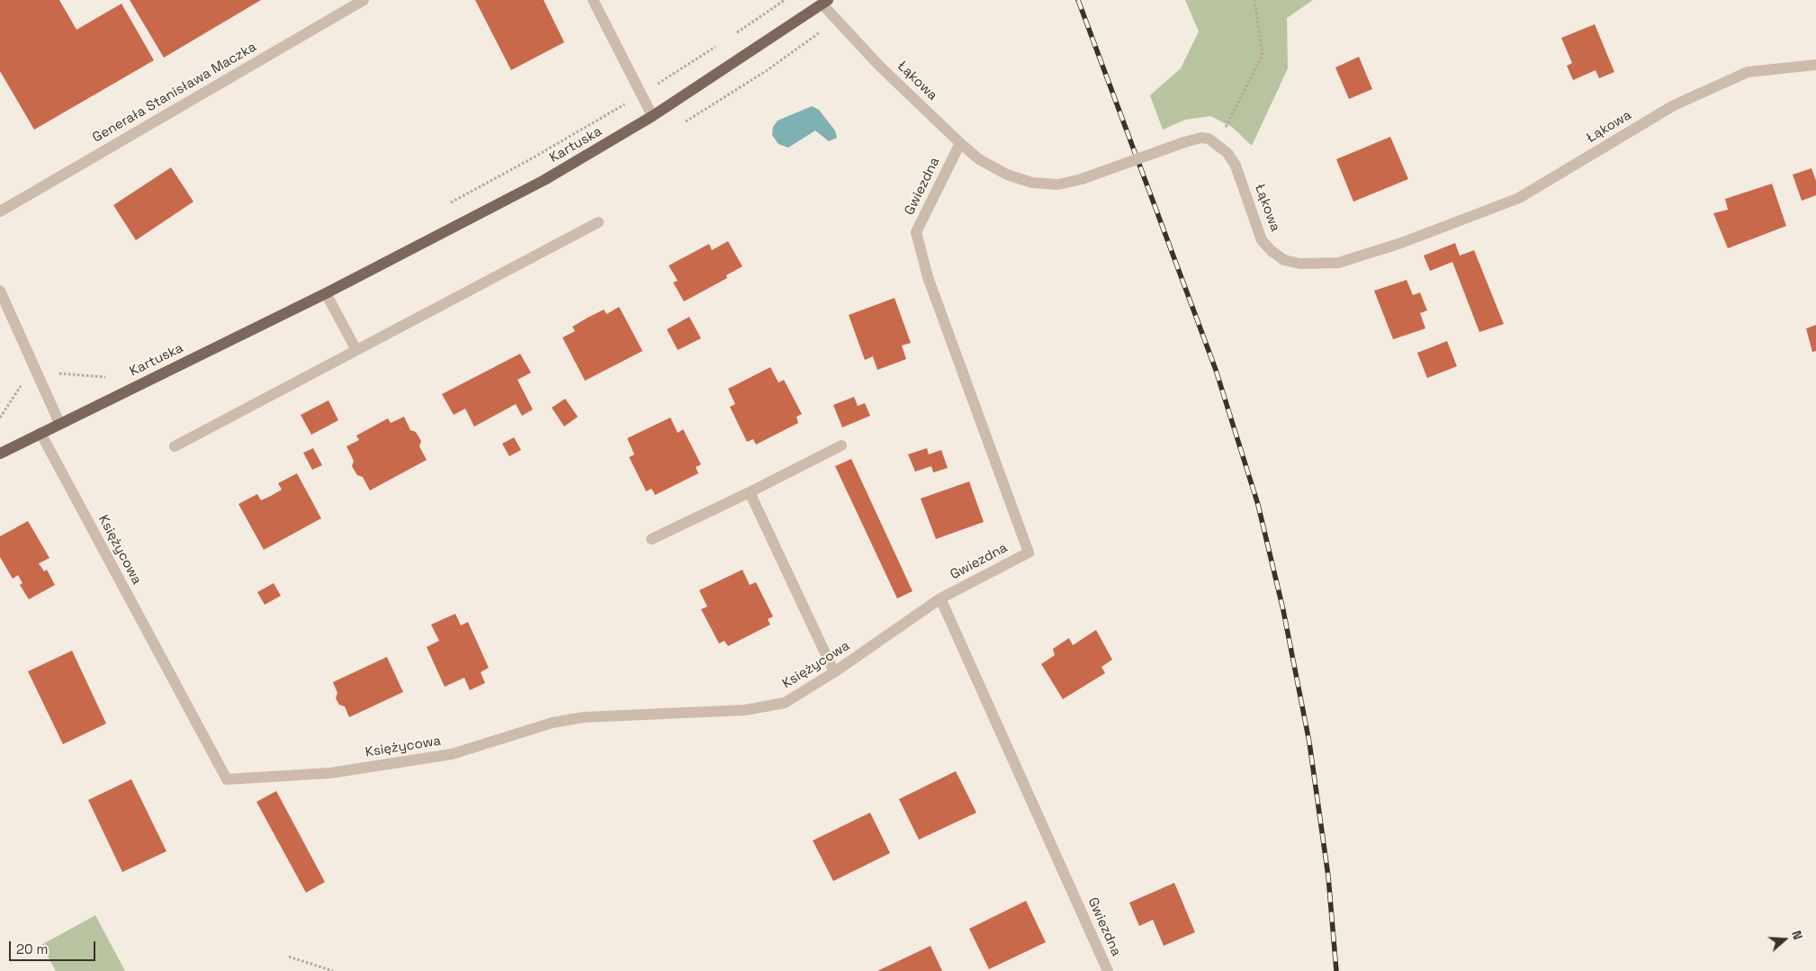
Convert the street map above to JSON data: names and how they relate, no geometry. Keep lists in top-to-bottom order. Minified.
{"streets":{"main road":["Kartuska"],"street":["Łąkowa","Generała Stanisława Maczka","Gwiezdna","Księżycowa"]},"crossings":[["Łąkowa","Kartuska"],["Łąkowa","Gwiezdna"],["Kartuska","Księżycowa"],["Gwiezdna","Księżycowa"]],"scale_bar":"20 m","north":"right"}
